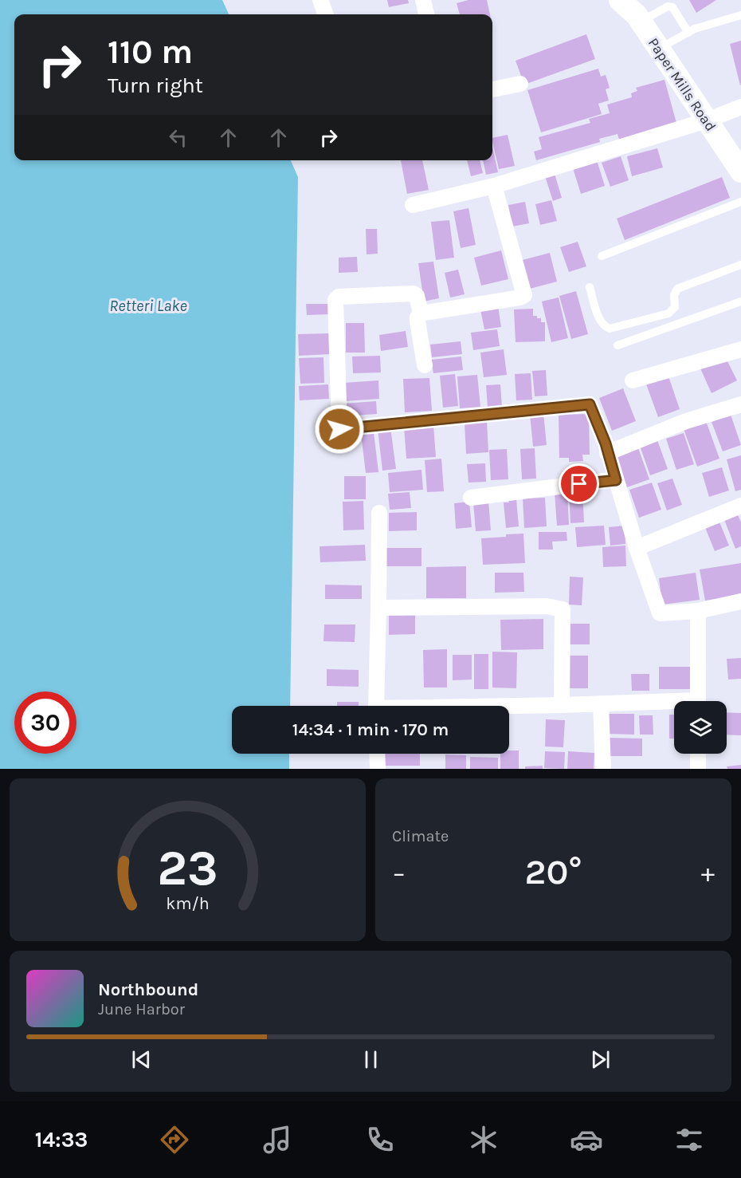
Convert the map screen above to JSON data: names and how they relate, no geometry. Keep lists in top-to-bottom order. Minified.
{"streets":{"main road":["Paper Mills Road"]},"water":["Retteri Lake"],"page":{"turn":["110 m","Turn right"],"limit":"30","trip":"14:34 · 1 min · 170 m","tile":"Climate","heat":["−","20°","+"],"song":["Northbound","June Harbor"],"tabs":"14:33","gauge":["23","km/h"]}}
